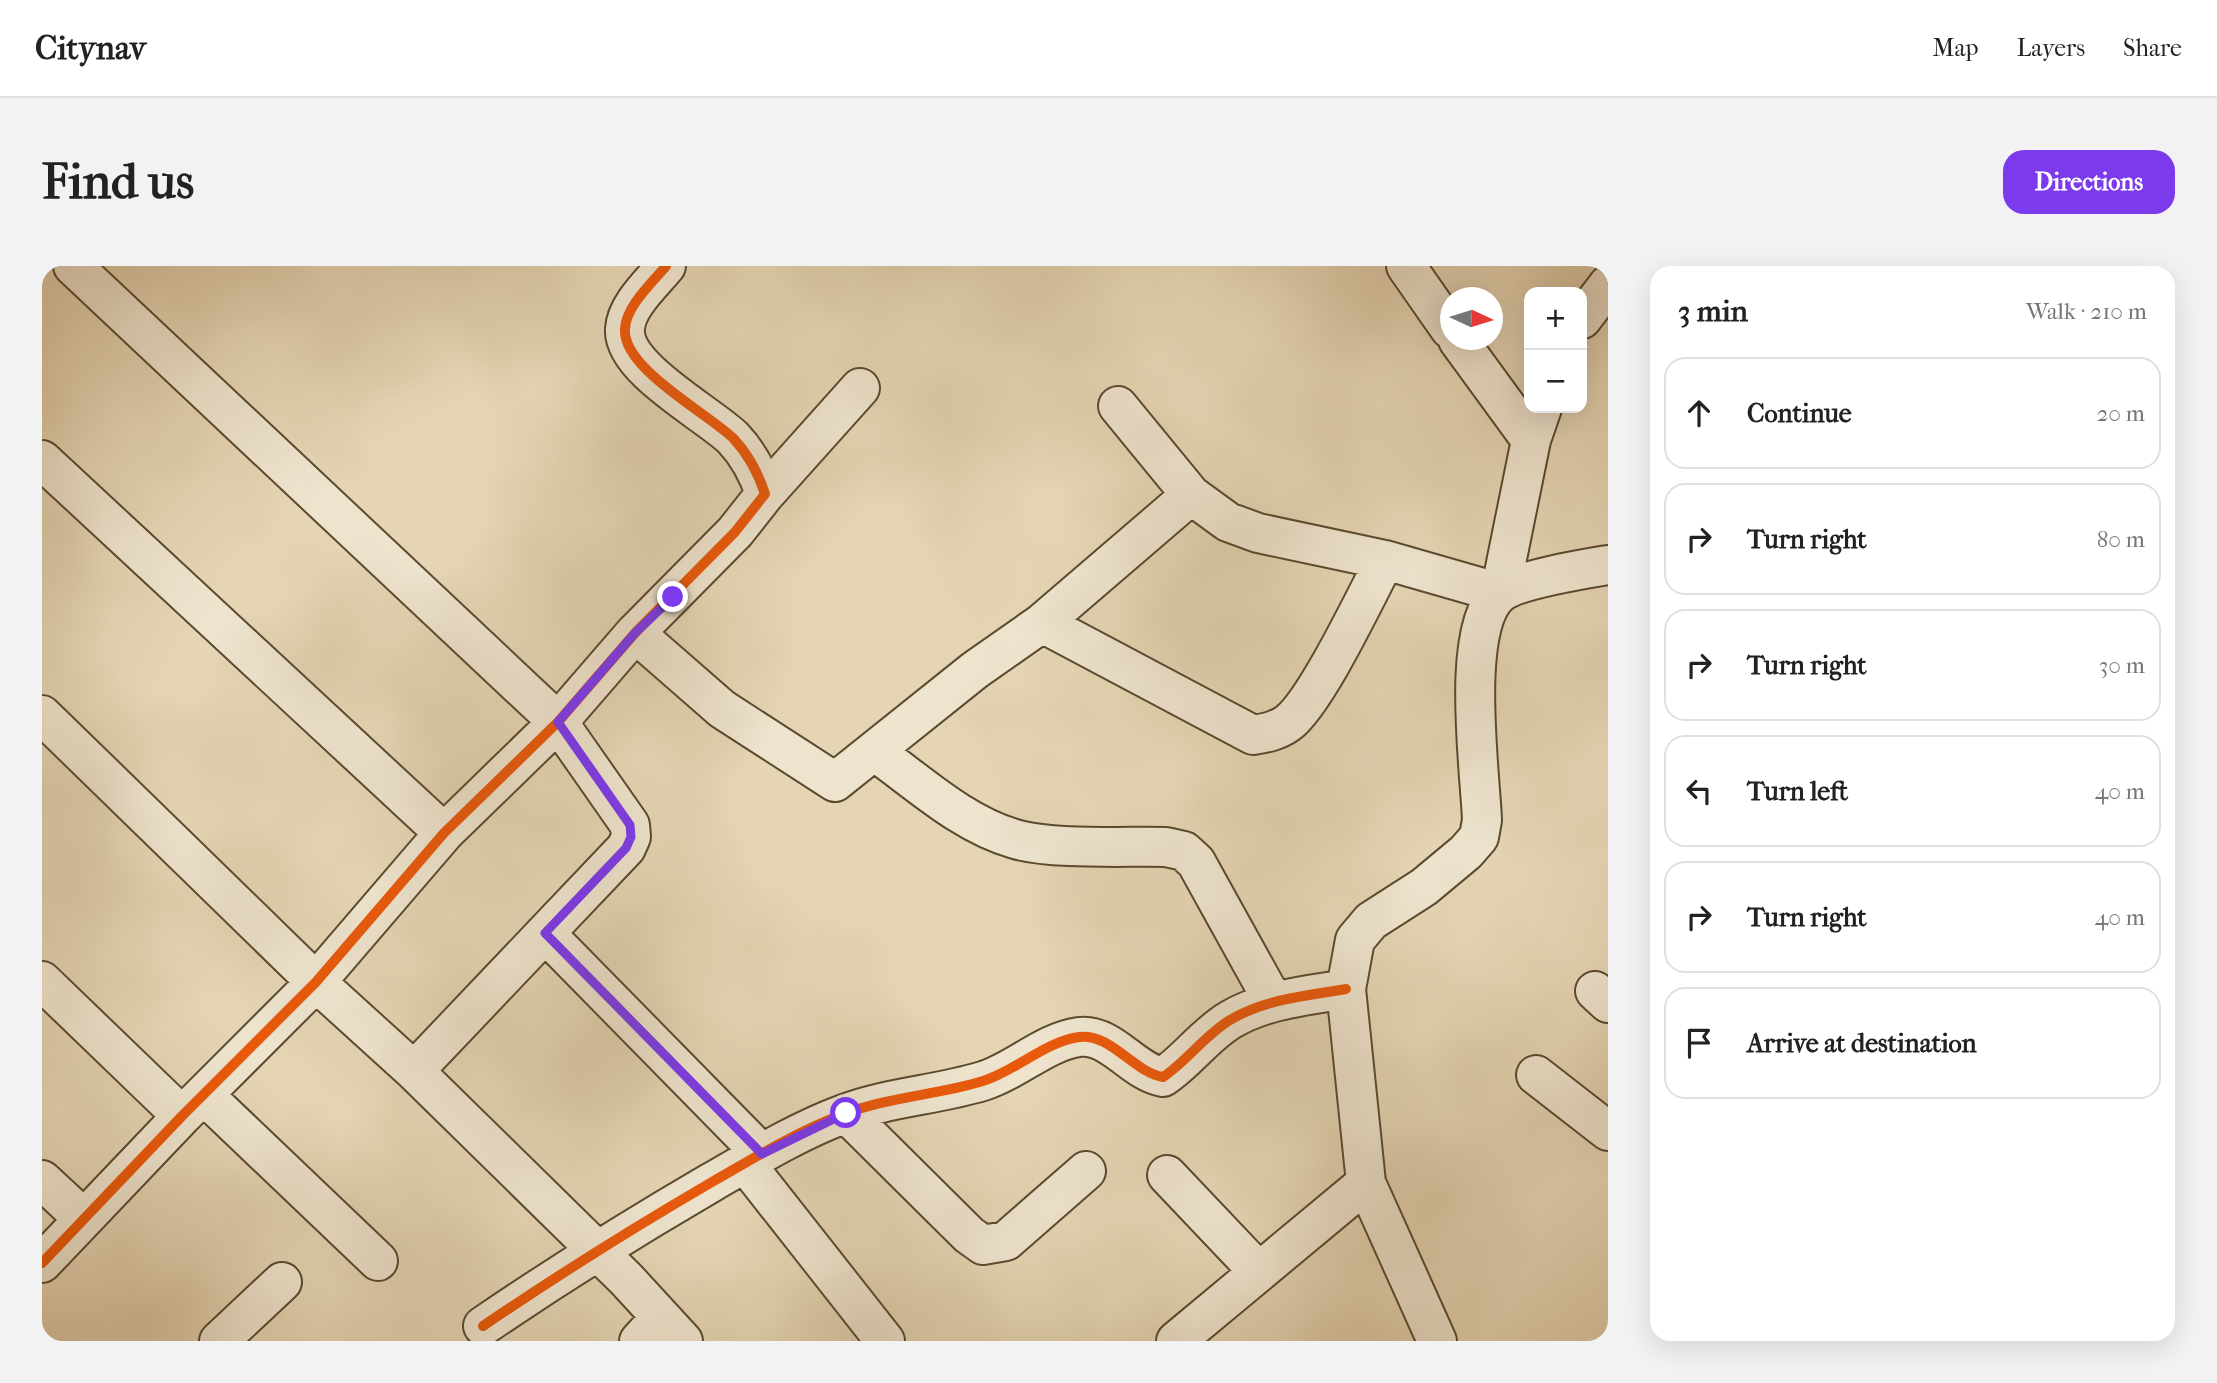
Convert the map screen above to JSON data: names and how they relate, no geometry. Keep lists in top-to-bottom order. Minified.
{"north":"right","page":{"header":"Citynav","nav":["Map","Layers","Share"],"buttons":"Directions","title":"Find us","heading":["3 min","Walk · 210 m"],"map_buttons":["+","−"],"list":[["Continue","20 m"],["Turn right","80 m"],["Turn right","30 m"],["Turn left","40 m"],["Turn right","40 m"],"Arrive at destination"]}}
